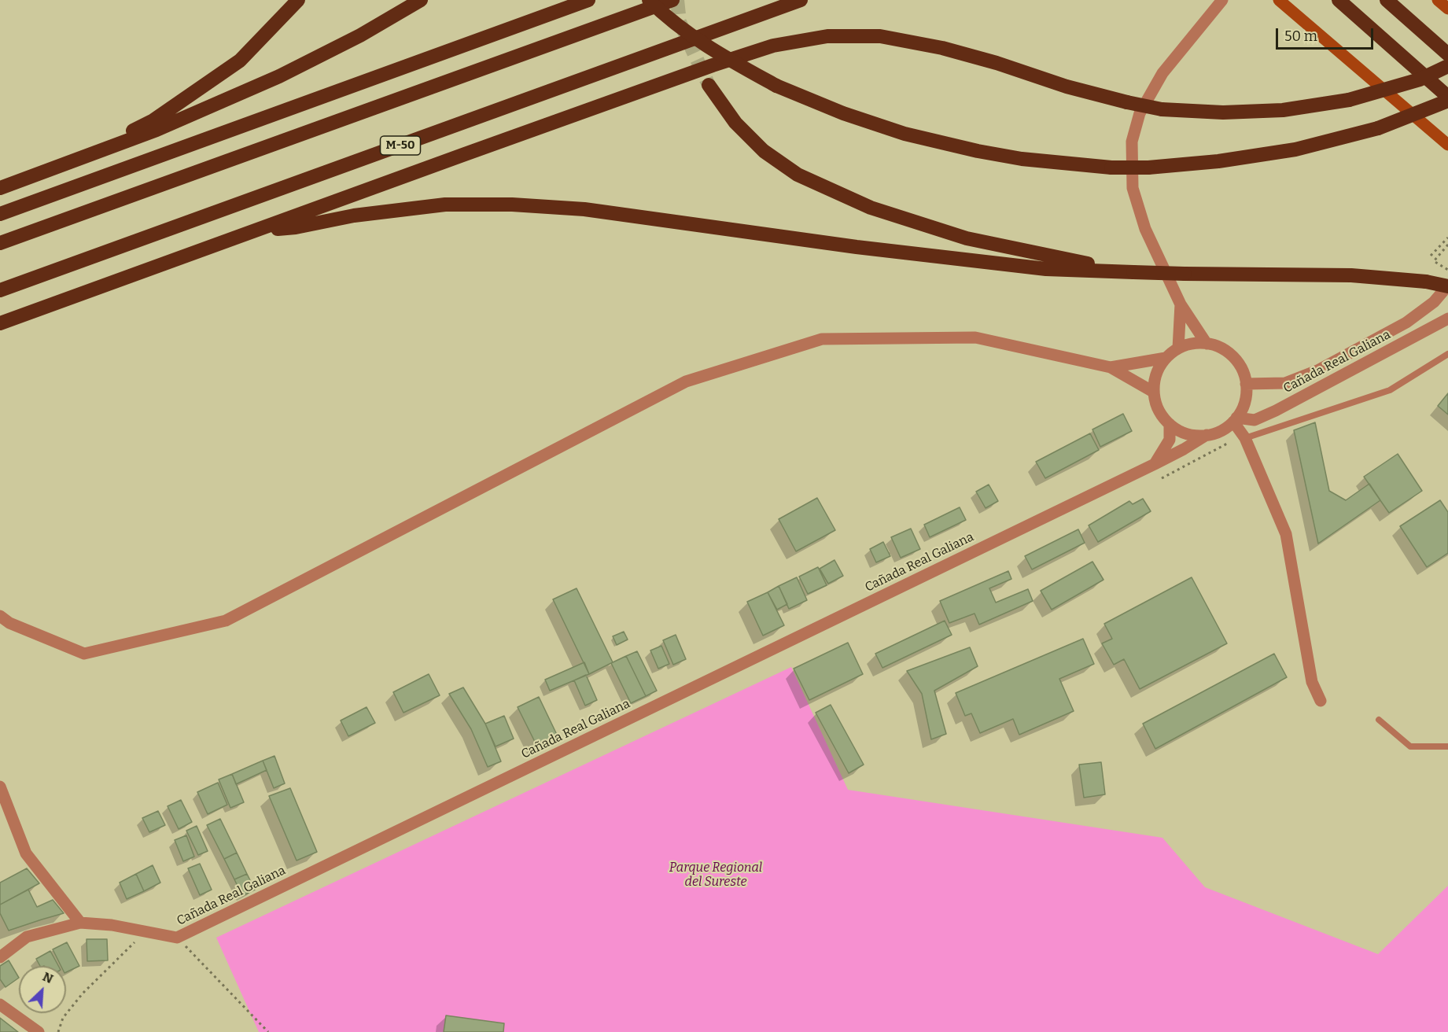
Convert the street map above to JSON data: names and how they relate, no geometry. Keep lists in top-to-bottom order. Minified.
{"streets":{"highway":["M-50"],"street":["Cañada Real Galiana"]},"parks":["Parque Regional del Sureste"],"scale_bar":"50 m","north":"top right"}
